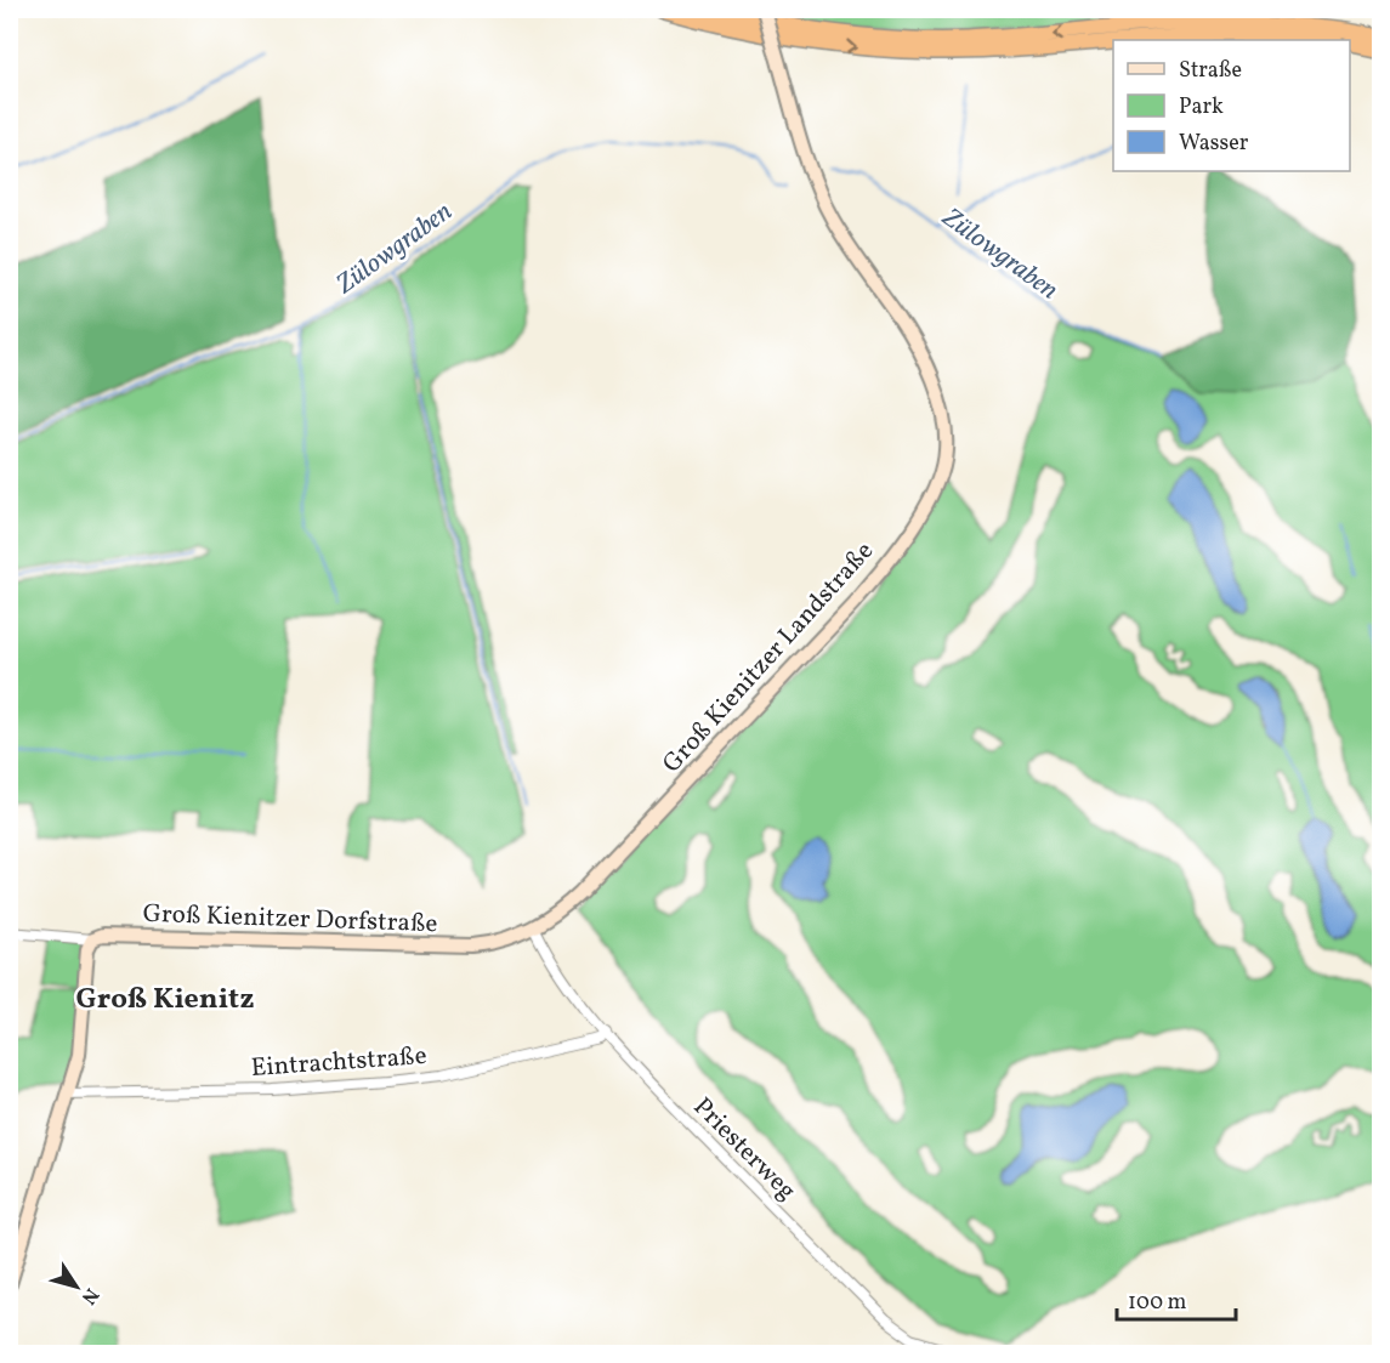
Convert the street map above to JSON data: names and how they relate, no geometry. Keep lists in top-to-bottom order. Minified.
{"streets":{"main road":["Groß Kienitzer Landstraße","Groß Kienitzer Dorfstraße"],"street":["Eintrachtstraße","Priesterweg"]},"crossings":[["Groß Kienitzer Landstraße","Groß Kienitzer Dorfstraße"],["Groß Kienitzer Dorfstraße","Priesterweg"],["Eintrachtstraße","Priesterweg"]],"districts":["Groß Kienitz"],"water":["Zülowgraben"],"legend":["Straße","Park","Wasser"],"scale_bar":"100 m","north":"bottom right"}
